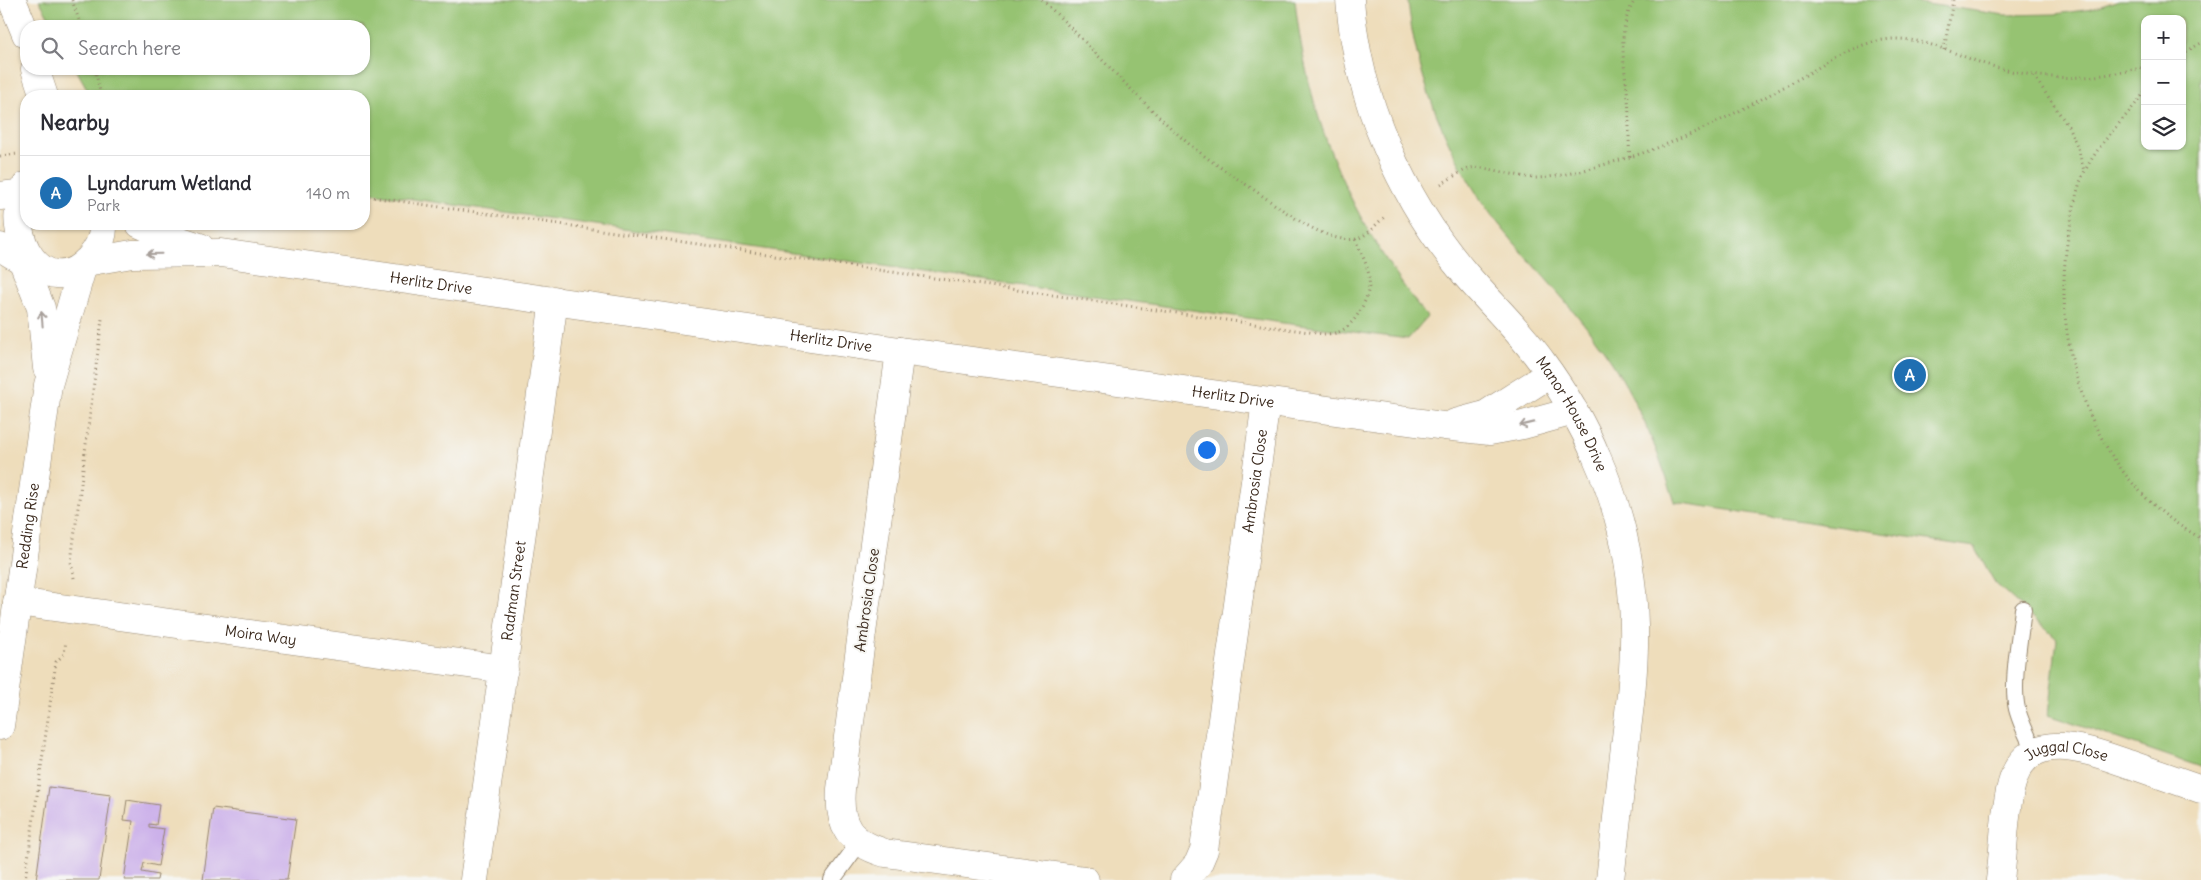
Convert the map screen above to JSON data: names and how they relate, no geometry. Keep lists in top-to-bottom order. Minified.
{"streets":{"street":["Herlitz Drive","Manor House Drive","Ambrosia Close","Redding Rise","Radman Street","Moira Way","Juggal Close"]},"crossings":[["Herlitz Drive","Manor House Drive"],["Herlitz Drive","Ambrosia Close"],["Herlitz Drive","Redding Rise"],["Herlitz Drive","Radman Street"],["Redding Rise","Moira Way"],["Radman Street","Moira Way"]],"page":{"map_buttons":["+","−"],"search":"Search here","heading":"Nearby","list":[{"mark":"A","name":"Lyndarum Wetland","note":"Park","value":"140 m"}],"pins":"A"}}
